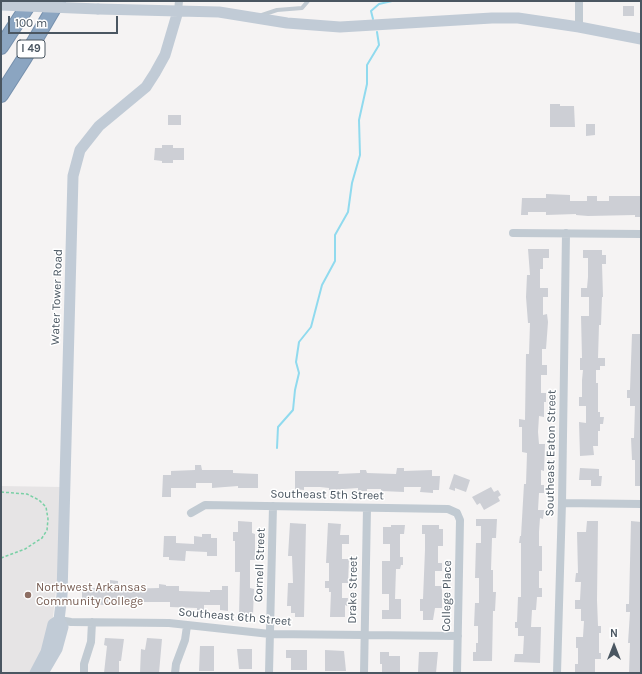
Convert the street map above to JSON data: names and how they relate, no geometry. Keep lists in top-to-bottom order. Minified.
{"streets":{"highway":["I 49"],"street":["Water Tower Road","Southeast Eaton Street","Southeast 5th Street","Cornell Street","Drake Street","College Place","Southeast 6th Street"]},"crossings":[["Water Tower Road","Southeast 6th Street"],["Southeast 5th Street","Cornell Street"],["Southeast 5th Street","Drake Street"],["Southeast 5th Street","College Place"],["Cornell Street","Southeast 6th Street"],["Drake Street","Southeast 6th Street"],["College Place","Southeast 6th Street"]],"places":["Northwest Arkansas Community College"],"scale_bar":"100 m","north":"top"}
